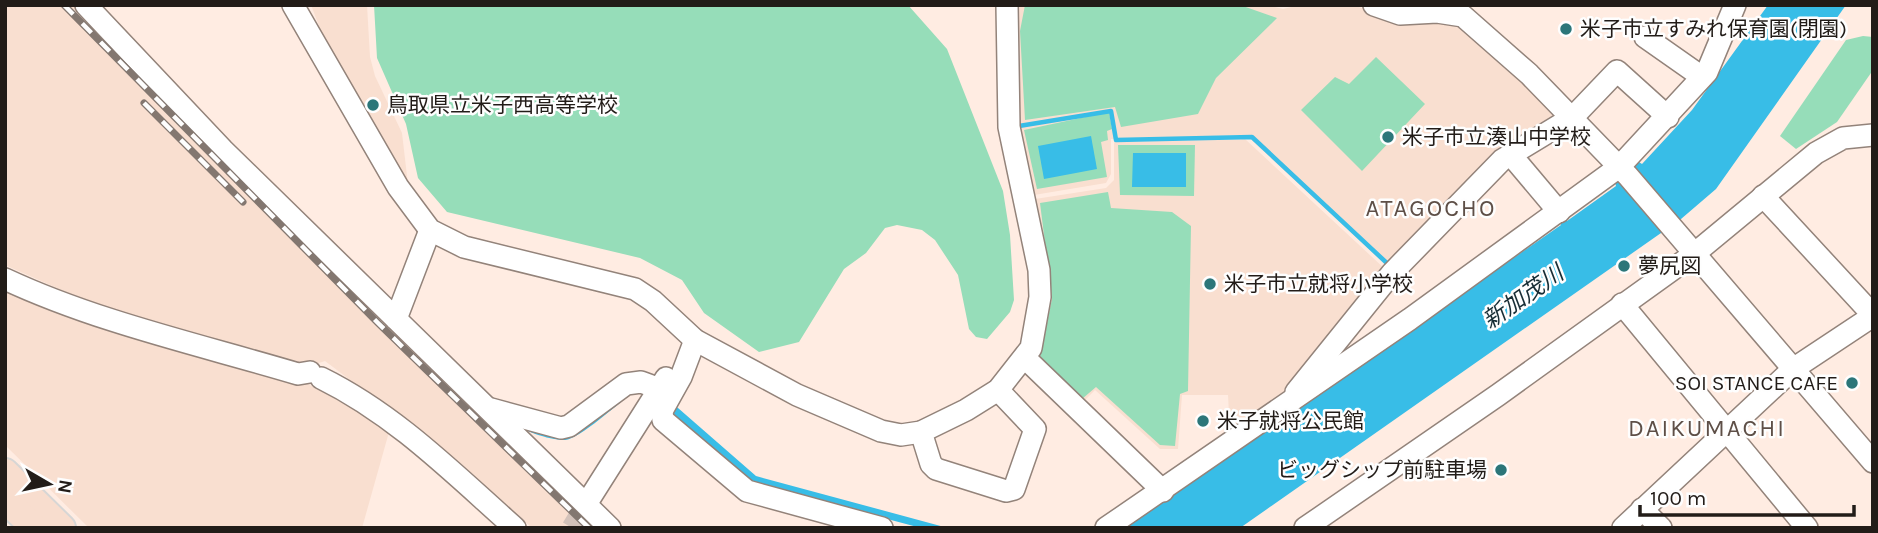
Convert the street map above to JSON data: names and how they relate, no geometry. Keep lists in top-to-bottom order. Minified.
{"districts":["ATAGOCHO","DAIKUMACHI"],"water":["新加茂川"],"places":["米子市立すみれ保育園(閉園)","鳥取県立米子西高等学校","米子市立湊山中学校","夢尻図","米子市立就将小学校","SOI STANCE CAFE","米子就将公民館","ビッグシップ前駐車場"],"scale_bar":"100 m","north":"right"}
